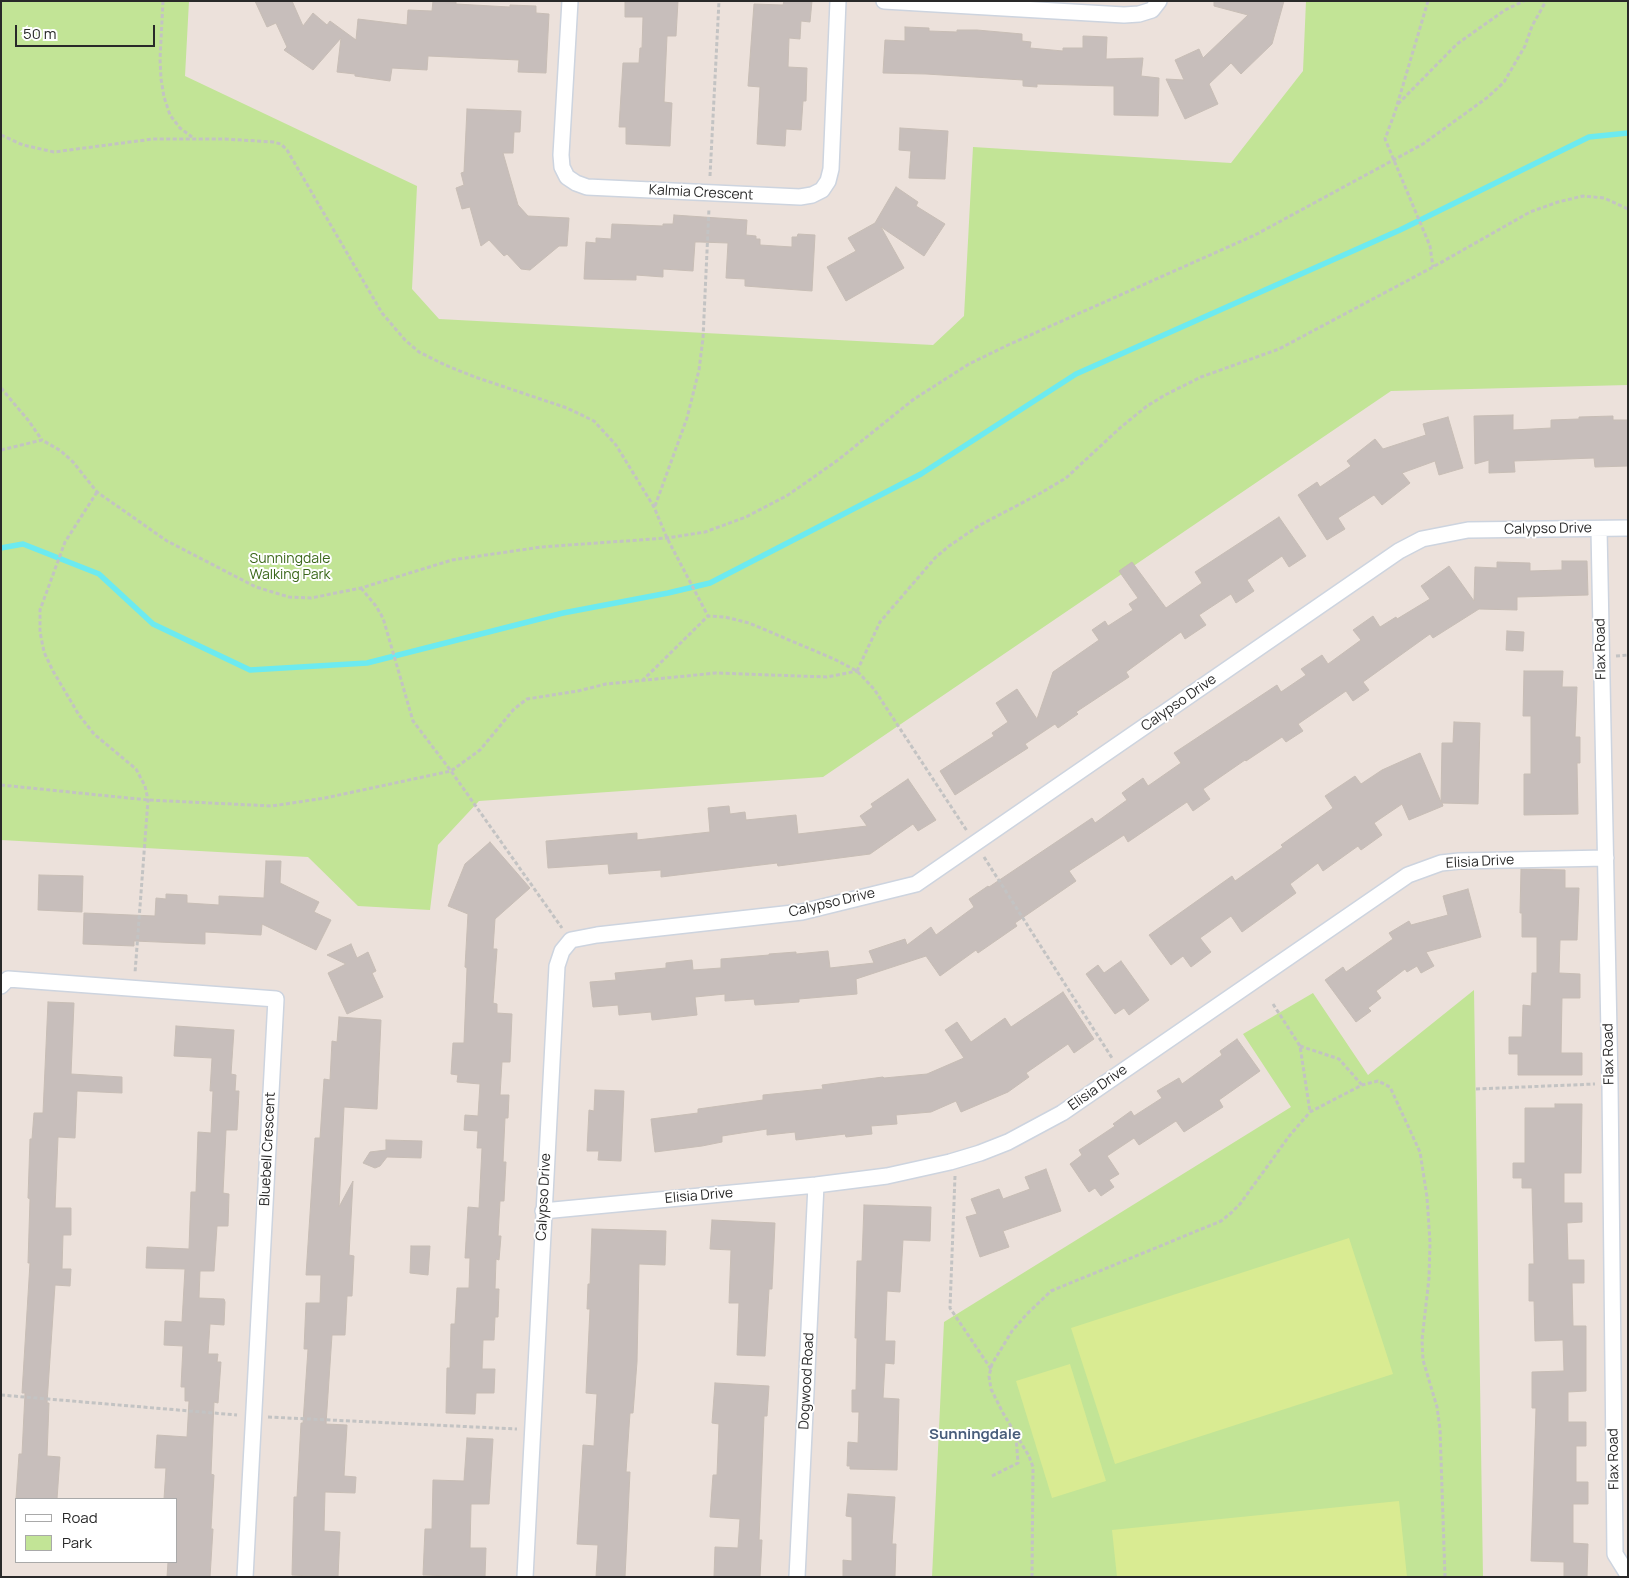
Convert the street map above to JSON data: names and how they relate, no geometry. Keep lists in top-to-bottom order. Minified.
{"streets":{"street":["Kalmia Crescent","Calypso Drive","Flax Road","Elisia Drive","Bluebell Crescent","Dogwood Road"]},"crossings":[["Calypso Drive","Flax Road"],["Calypso Drive","Elisia Drive"],["Flax Road","Elisia Drive"],["Elisia Drive","Dogwood Road"]],"districts":["Sunningdale"],"parks":["Sunningdale Walking Park"],"legend":["Road","Park"],"scale_bar":"50 m"}
